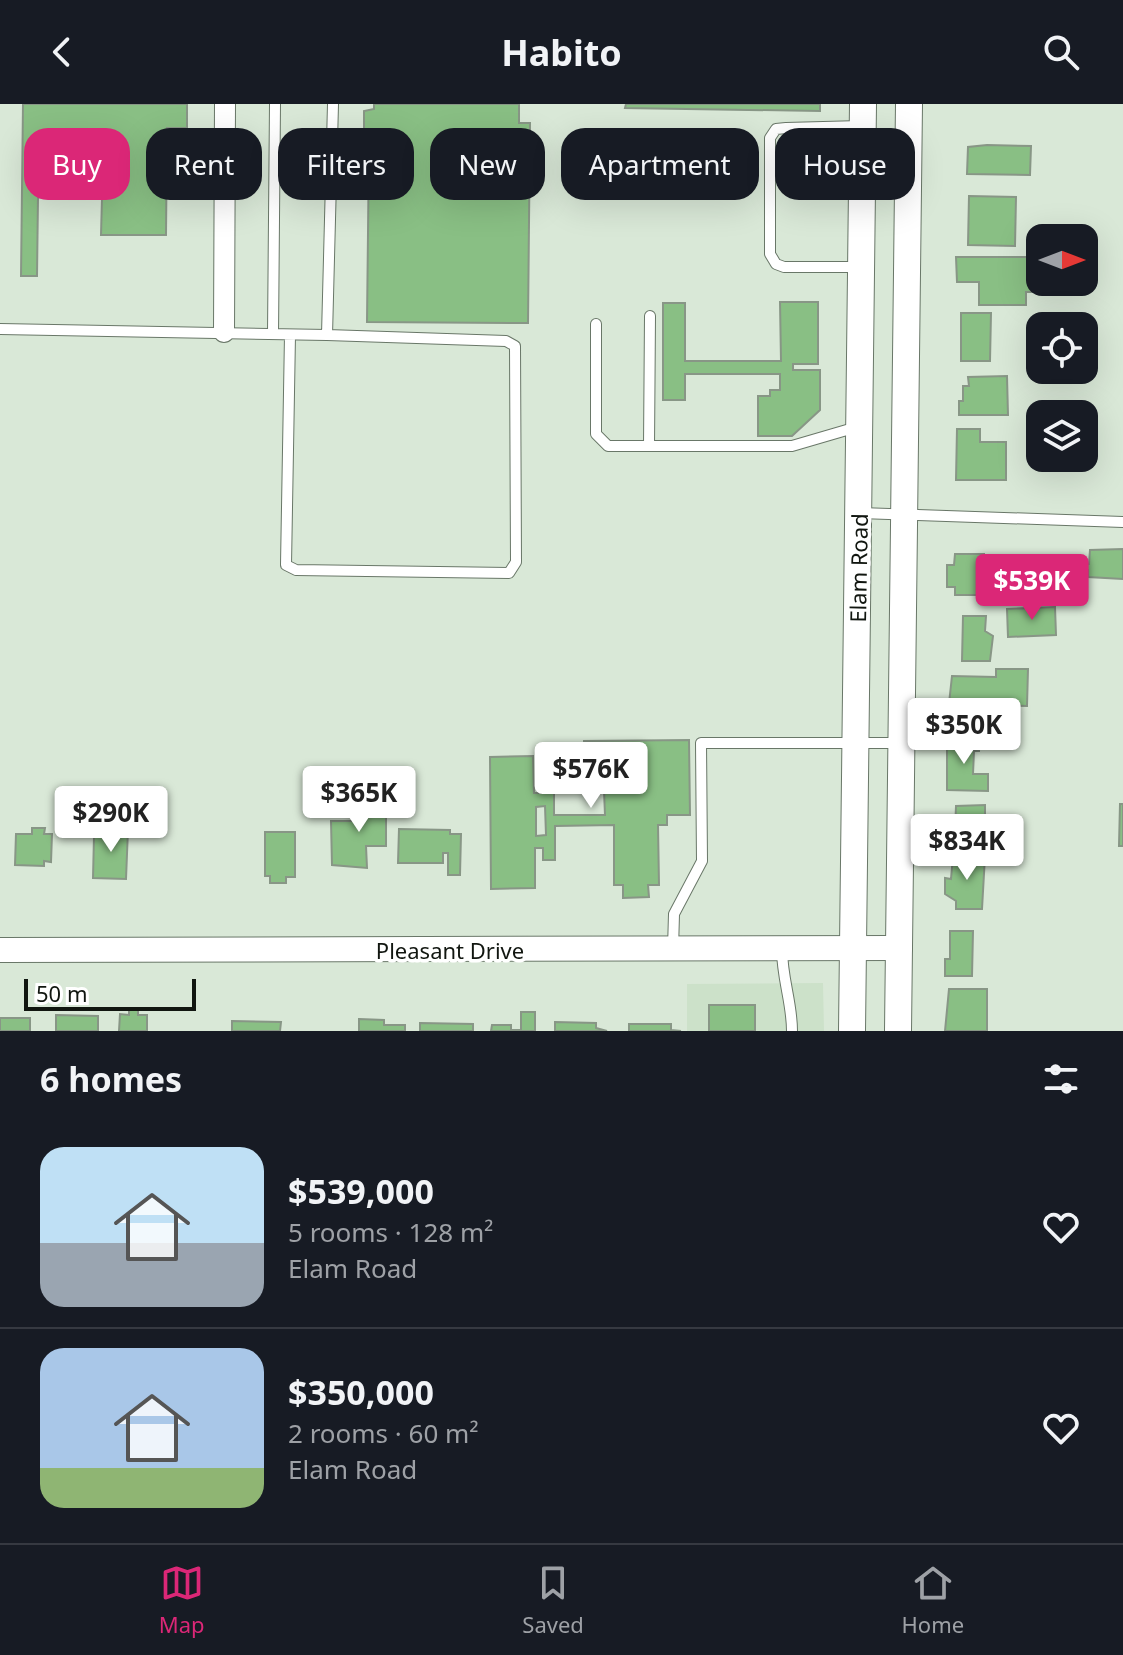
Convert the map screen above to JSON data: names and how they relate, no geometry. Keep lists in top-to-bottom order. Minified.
{"streets":{"main road":["Elam Road"],"street":["Pleasant Drive"]},"crossings":[["Elam Road","Pleasant Drive"]],"scale_bar":"50 m","north":"right","page":{"header":"Habito","chip":["Buy","Rent","Filters","New","Apartment","House"],"price":["$539K","$350K","$576K","$365K","$290K","$834K"],"scale":"50 m","heading":"6 homes","list":[{"name":"$539,000","note":"5 rooms · 128 m² · Elam Road"},{"name":"$350,000","note":"2 rooms · 60 m² · Elam Road"}],"tabs":["Map","Saved","Home"]}}
